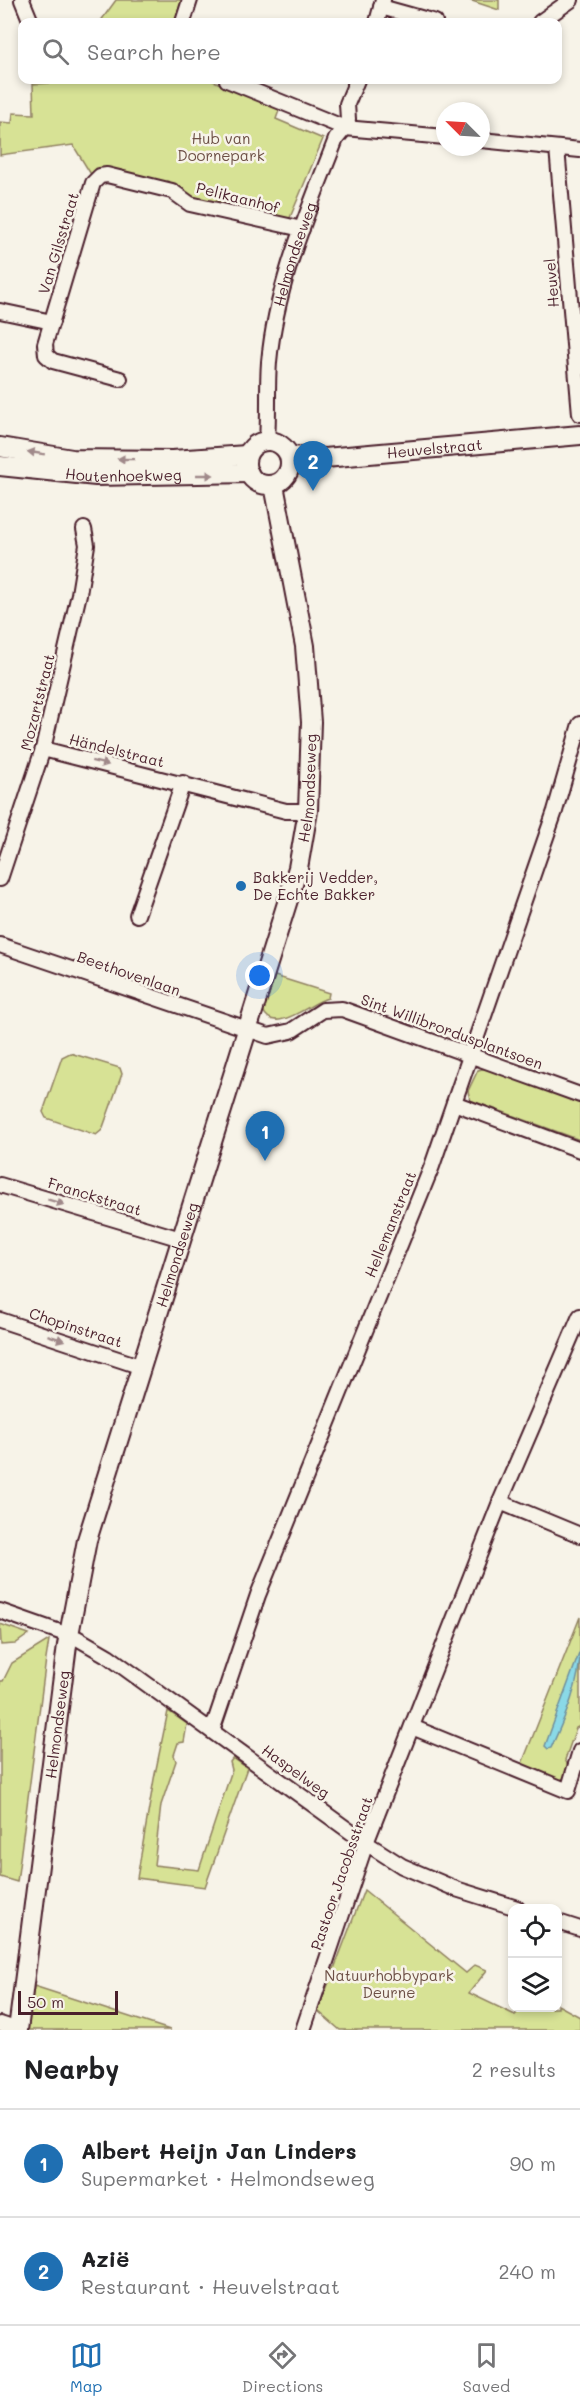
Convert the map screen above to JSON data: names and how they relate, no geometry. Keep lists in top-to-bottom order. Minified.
{"streets":{"street":["Pelikaanhof","Van Gilsstraat","Helmondseweg","Heuvel","Heuvelstraat","Houtenhoekweg","Mozartstraat","Händelstraat","Beethovenlaan","Sint Willibrordusplantsoen","Franckstraat","Hellemanstraat","Chopinstraat","Haspelweg","Pastoor Jacobsstraat"]},"crossings":[["Pelikaanhof","Van Gilsstraat"],["Pelikaanhof","Helmondseweg"],["Helmondseweg","Heuvelstraat"],["Helmondseweg","Houtenhoekweg"],["Helmondseweg","Händelstraat"],["Helmondseweg","Beethovenlaan"],["Helmondseweg","Sint Willibrordusplantsoen"],["Helmondseweg","Franckstraat"],["Helmondseweg","Chopinstraat"],["Helmondseweg","Haspelweg"],["Heuvelstraat","Houtenhoekweg"],["Mozartstraat","Händelstraat"],["Beethovenlaan","Sint Willibrordusplantsoen"],["Sint Willibrordusplantsoen","Hellemanstraat"],["Hellemanstraat","Haspelweg"],["Haspelweg","Pastoor Jacobsstraat"]],"one_way":["Händelstraat","Franckstraat","Chopinstraat"],"parks":["Hub van Doornepark","Natuurhobbypark Deurne"],"places":["Bakkerij Vedder, De Echte Bakker"],"scale_bar":"50 m","north":"top left","page":{"search":"Search here","pins":["2","1"],"scale":"50 m","heading":["Nearby","2 results"],"list":[{"mark":"1","name":"Albert Heijn Jan Linders","note":"Supermarket · Helmondseweg","value":"90 m"},{"mark":"2","name":"Azië","note":"Restaurant · Heuvelstraat","value":"240 m"}],"nav":["Map","Directions","Saved"]}}
